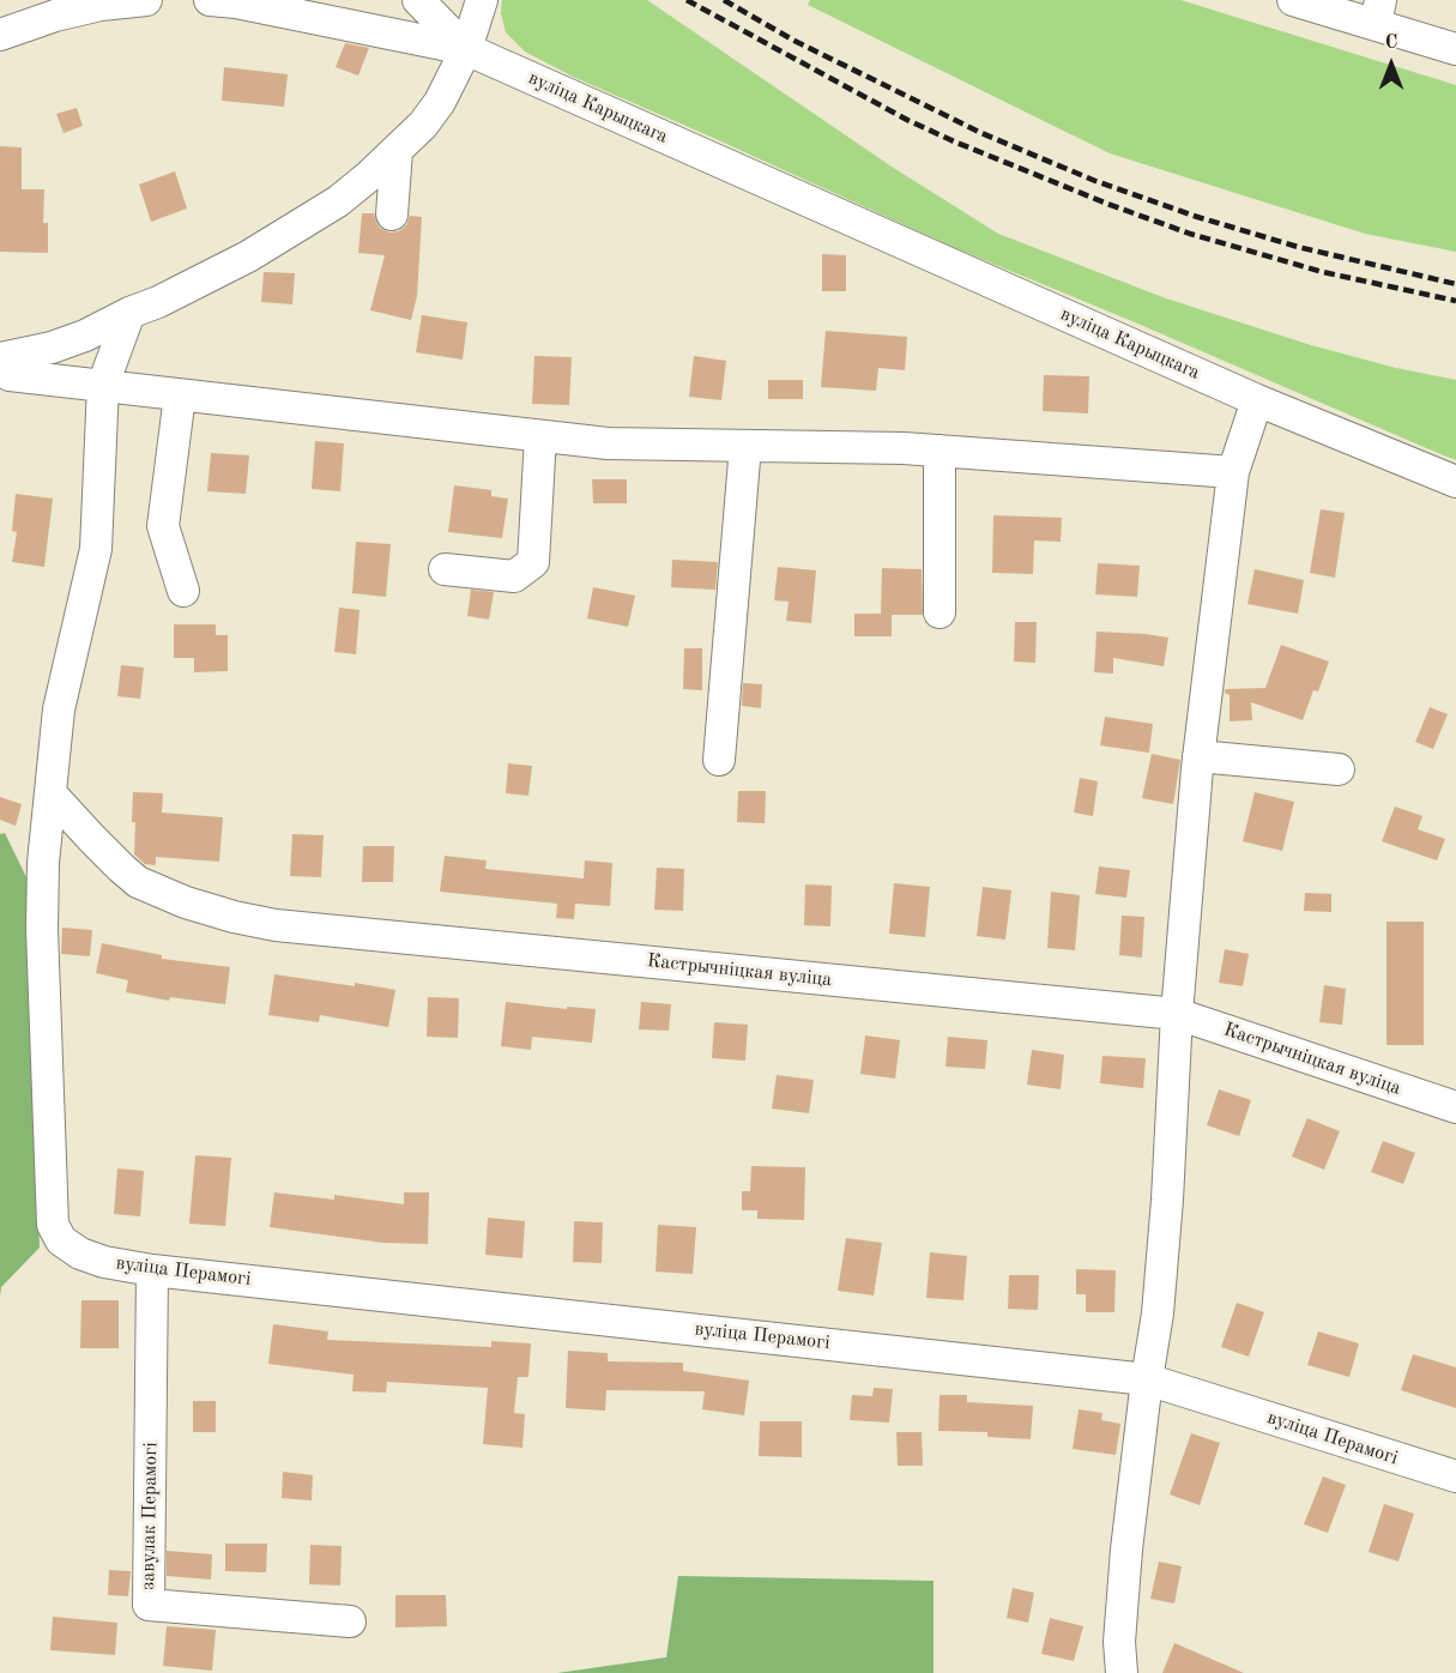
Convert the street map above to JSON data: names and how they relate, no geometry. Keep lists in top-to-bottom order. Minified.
{"streets":{"street":["вуліца Карыцкага","Кастрычніцкая вуліца","вуліца Перамогі","завулак Перамогі"]},"crossings":[["вуліца Перамогі","завулак Перамогі"]],"north":"top"}
